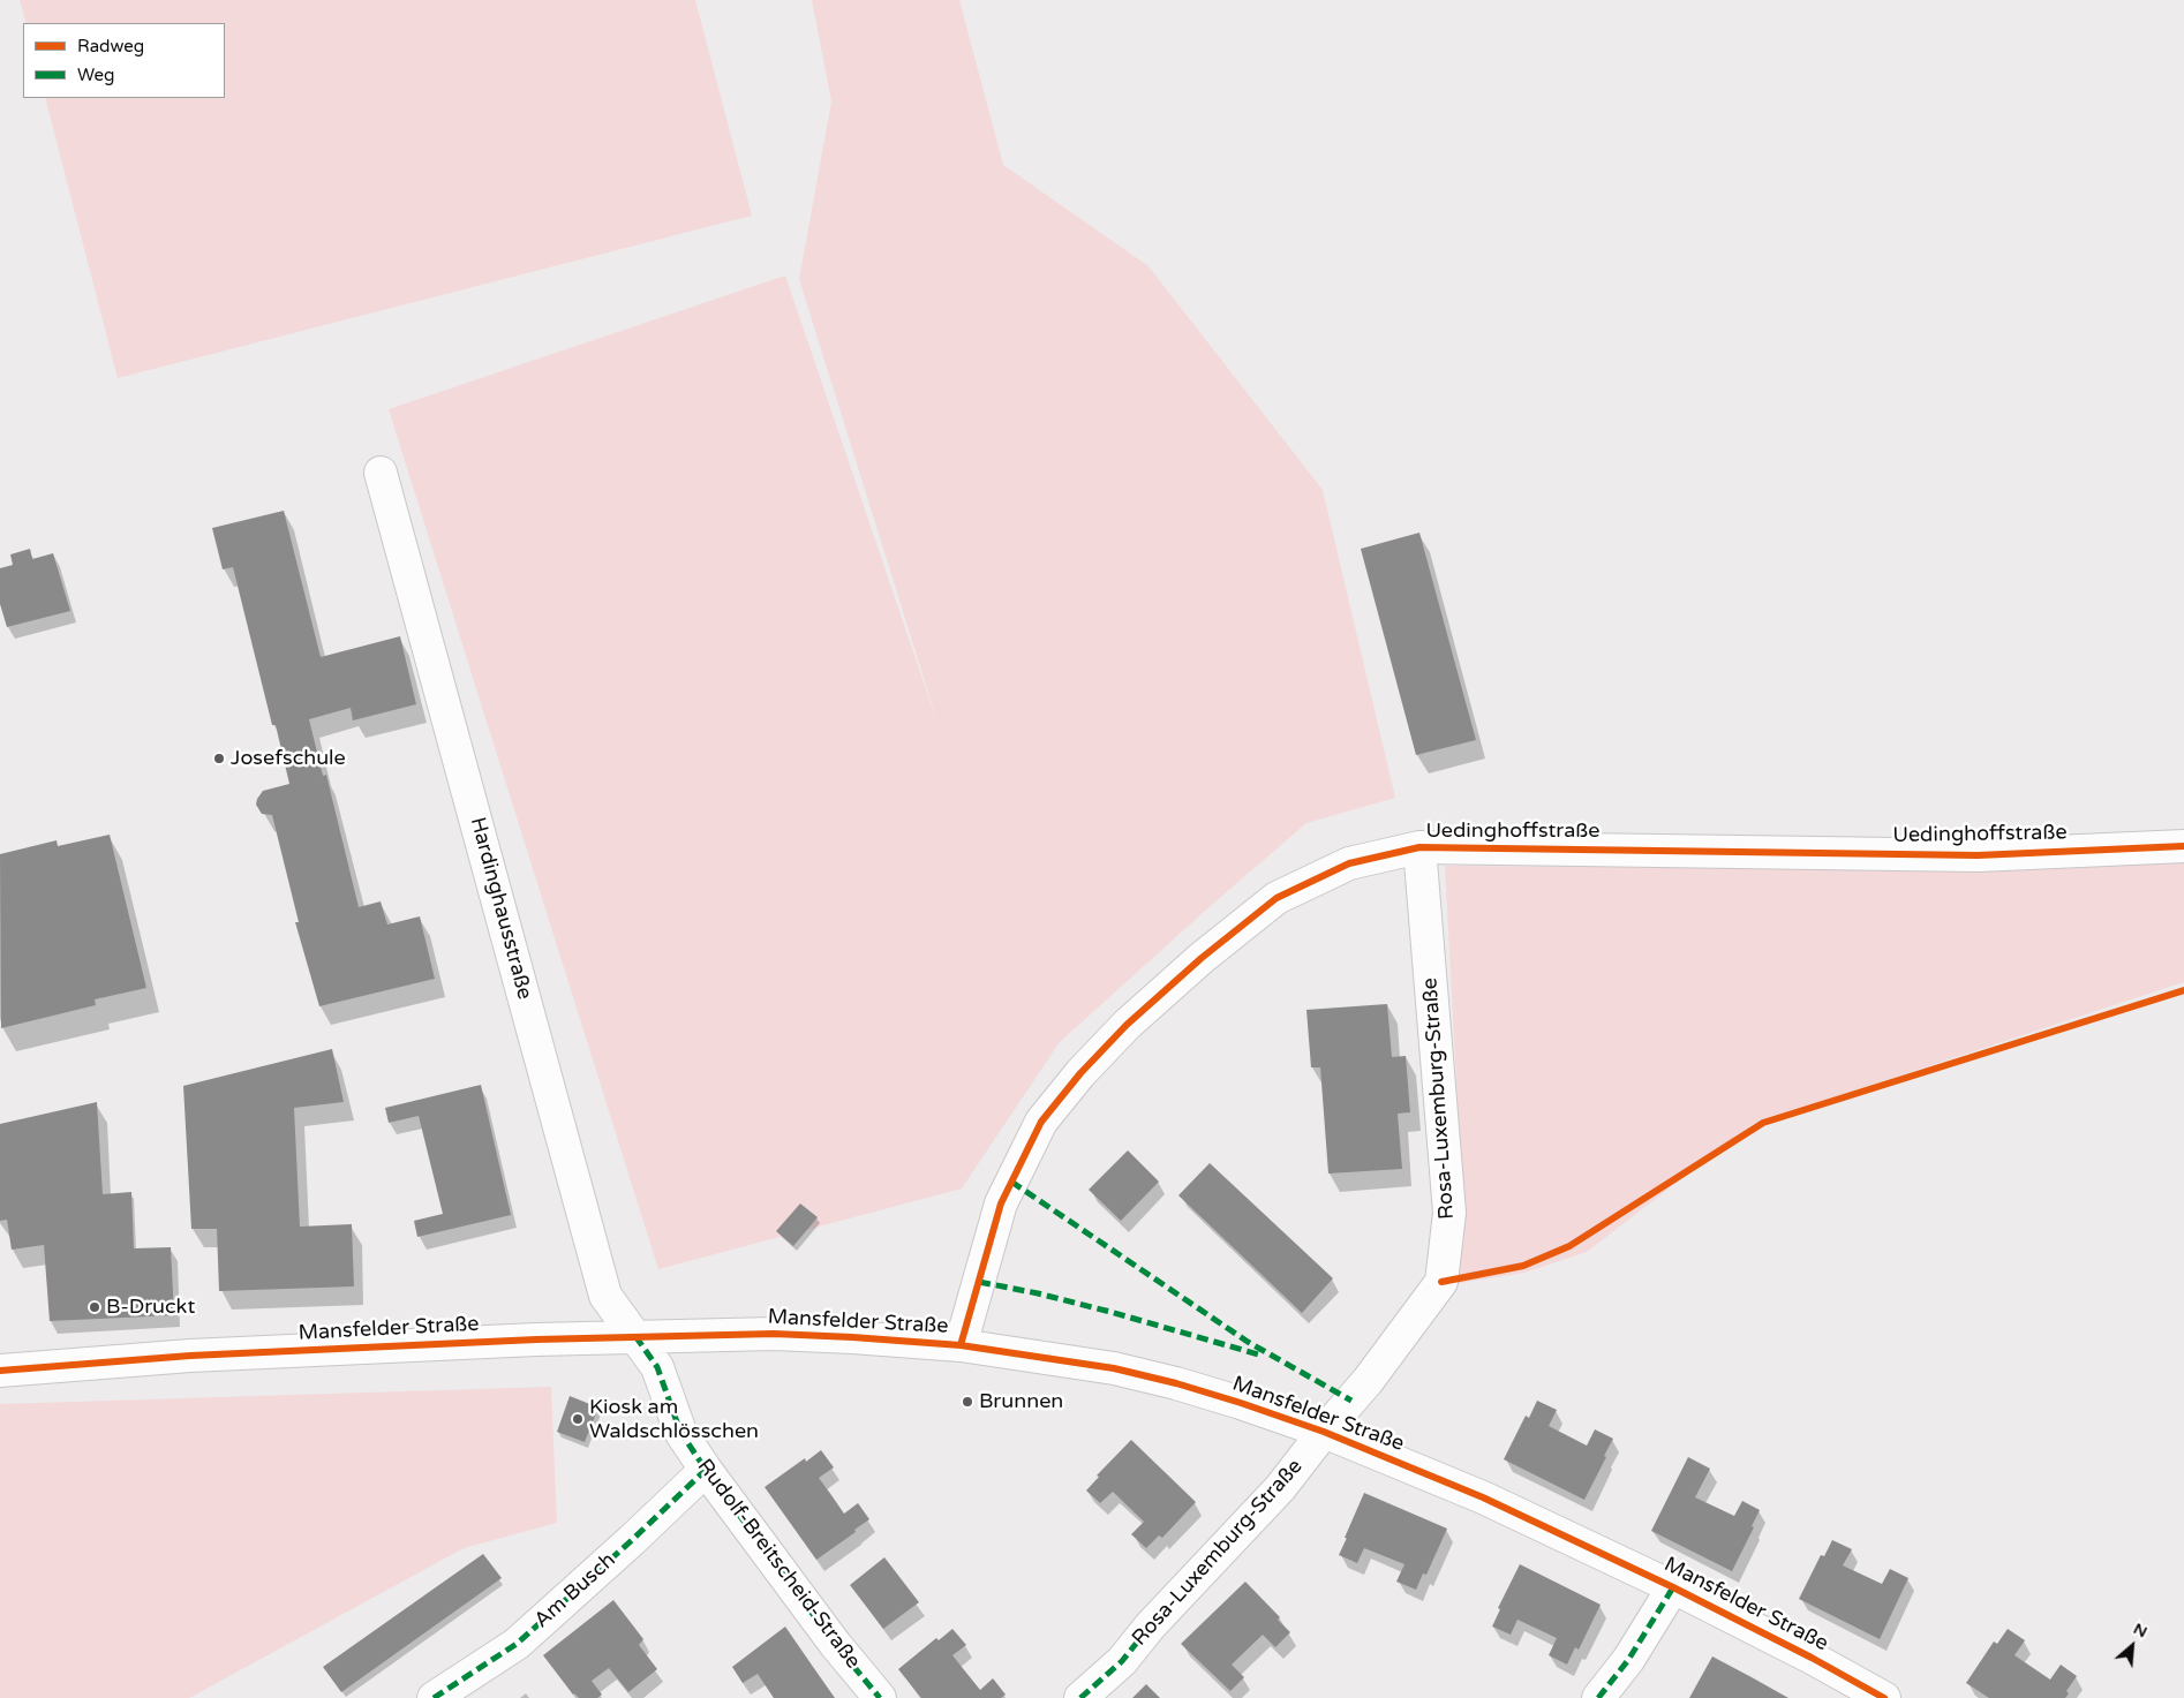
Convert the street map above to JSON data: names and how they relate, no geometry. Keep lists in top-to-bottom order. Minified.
{"streets":{"street":["Uedinghoffstraße","Hardinghausstraße","Rosa-Luxemburg-Straße","Mansfelder Straße","Rudolf-Breitscheid-Straße","Am Busch"]},"crossings":[["Uedinghoffstraße","Rosa-Luxemburg-Straße"],["Uedinghoffstraße","Mansfelder Straße"],["Hardinghausstraße","Mansfelder Straße"],["Hardinghausstraße","Rudolf-Breitscheid-Straße"],["Rosa-Luxemburg-Straße","Mansfelder Straße"],["Mansfelder Straße","Rudolf-Breitscheid-Straße"],["Rudolf-Breitscheid-Straße","Am Busch"]],"places":["Josefschule","B-Druckt","Brunnen","Kiosk am Waldschlösschen"],"legend":["Radweg","Weg"],"north":"top right"}
